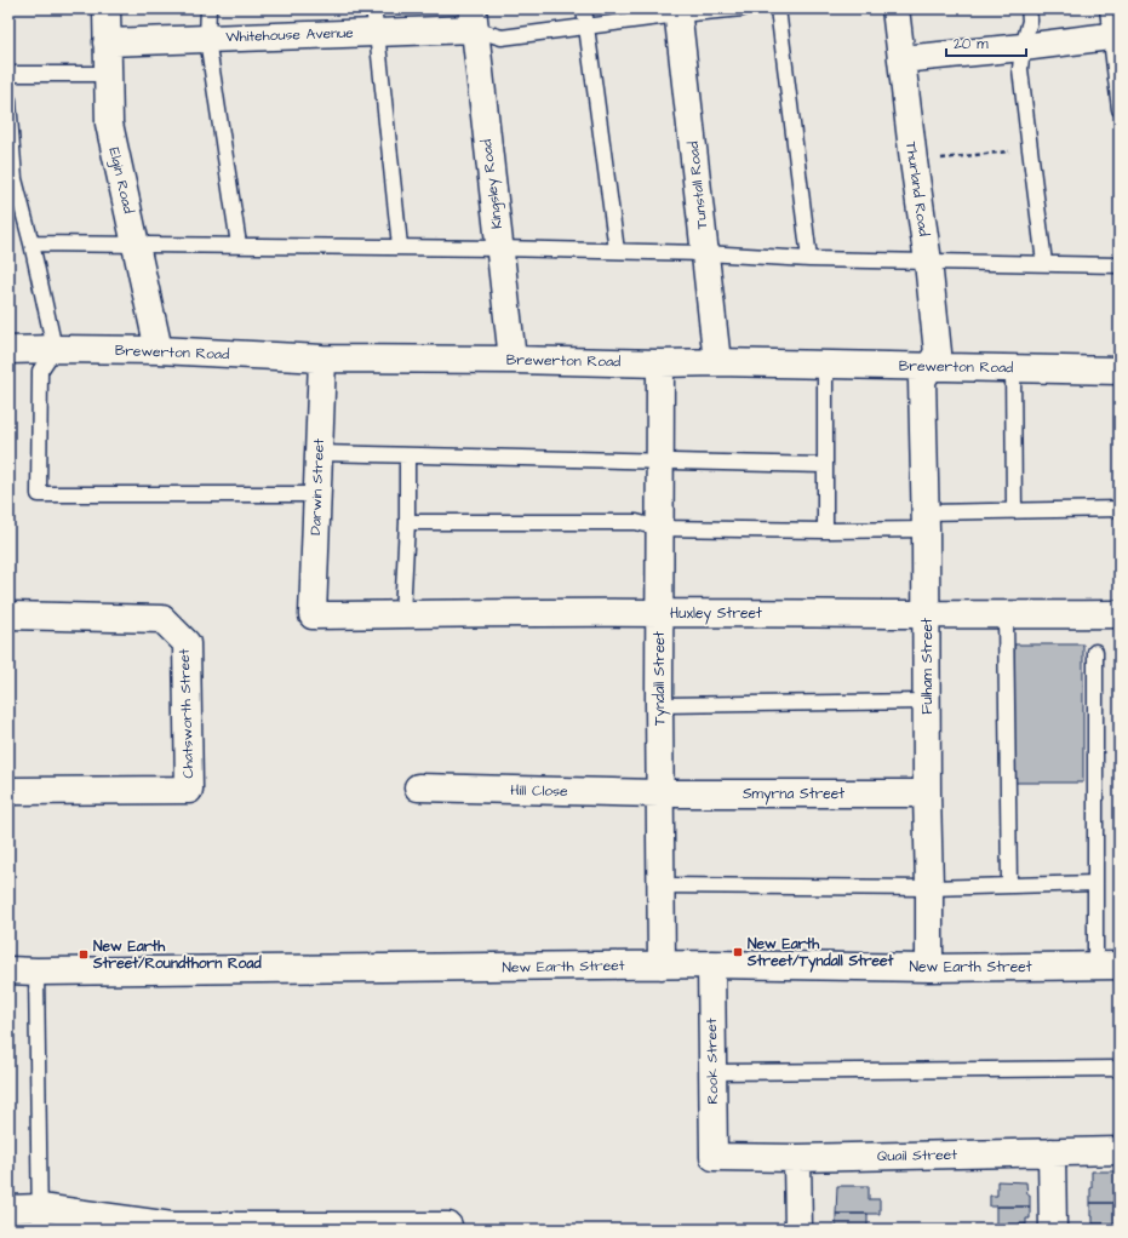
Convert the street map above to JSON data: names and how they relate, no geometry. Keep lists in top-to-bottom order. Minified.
{"streets":{"street":["Whitehouse Avenue","Elgin Road","Kingsley Road","Tunstall Road","Thurland Road","Brewerton Road","Darwin Street","Huxley Street","Fulham Street","Tyndall Street","Chatsworth Street","Hill Close","Smyrna Street","New Earth Street","Rook Street","Quail Street"]},"crossings":[["Whitehouse Avenue","Elgin Road"],["Whitehouse Avenue","Kingsley Road"],["Elgin Road","Brewerton Road"],["Kingsley Road","Brewerton Road"],["Tunstall Road","Brewerton Road"],["Thurland Road","Brewerton Road"],["Thurland Road","Fulham Street"],["Brewerton Road","Darwin Street"],["Brewerton Road","Fulham Street"],["Brewerton Road","Tyndall Street"],["Darwin Street","Huxley Street"],["Huxley Street","Fulham Street"],["Huxley Street","Tyndall Street"],["Fulham Street","Smyrna Street"],["Fulham Street","New Earth Street"],["Tyndall Street","Hill Close"],["Tyndall Street","Smyrna Street"],["Tyndall Street","New Earth Street"],["Hill Close","Smyrna Street"],["New Earth Street","Rook Street"],["Rook Street","Quail Street"]],"places":{"transit":["New Earth Street/Tyndall Street","New Earth Street/Roundthorn Road"]},"scale_bar":"20 m"}
